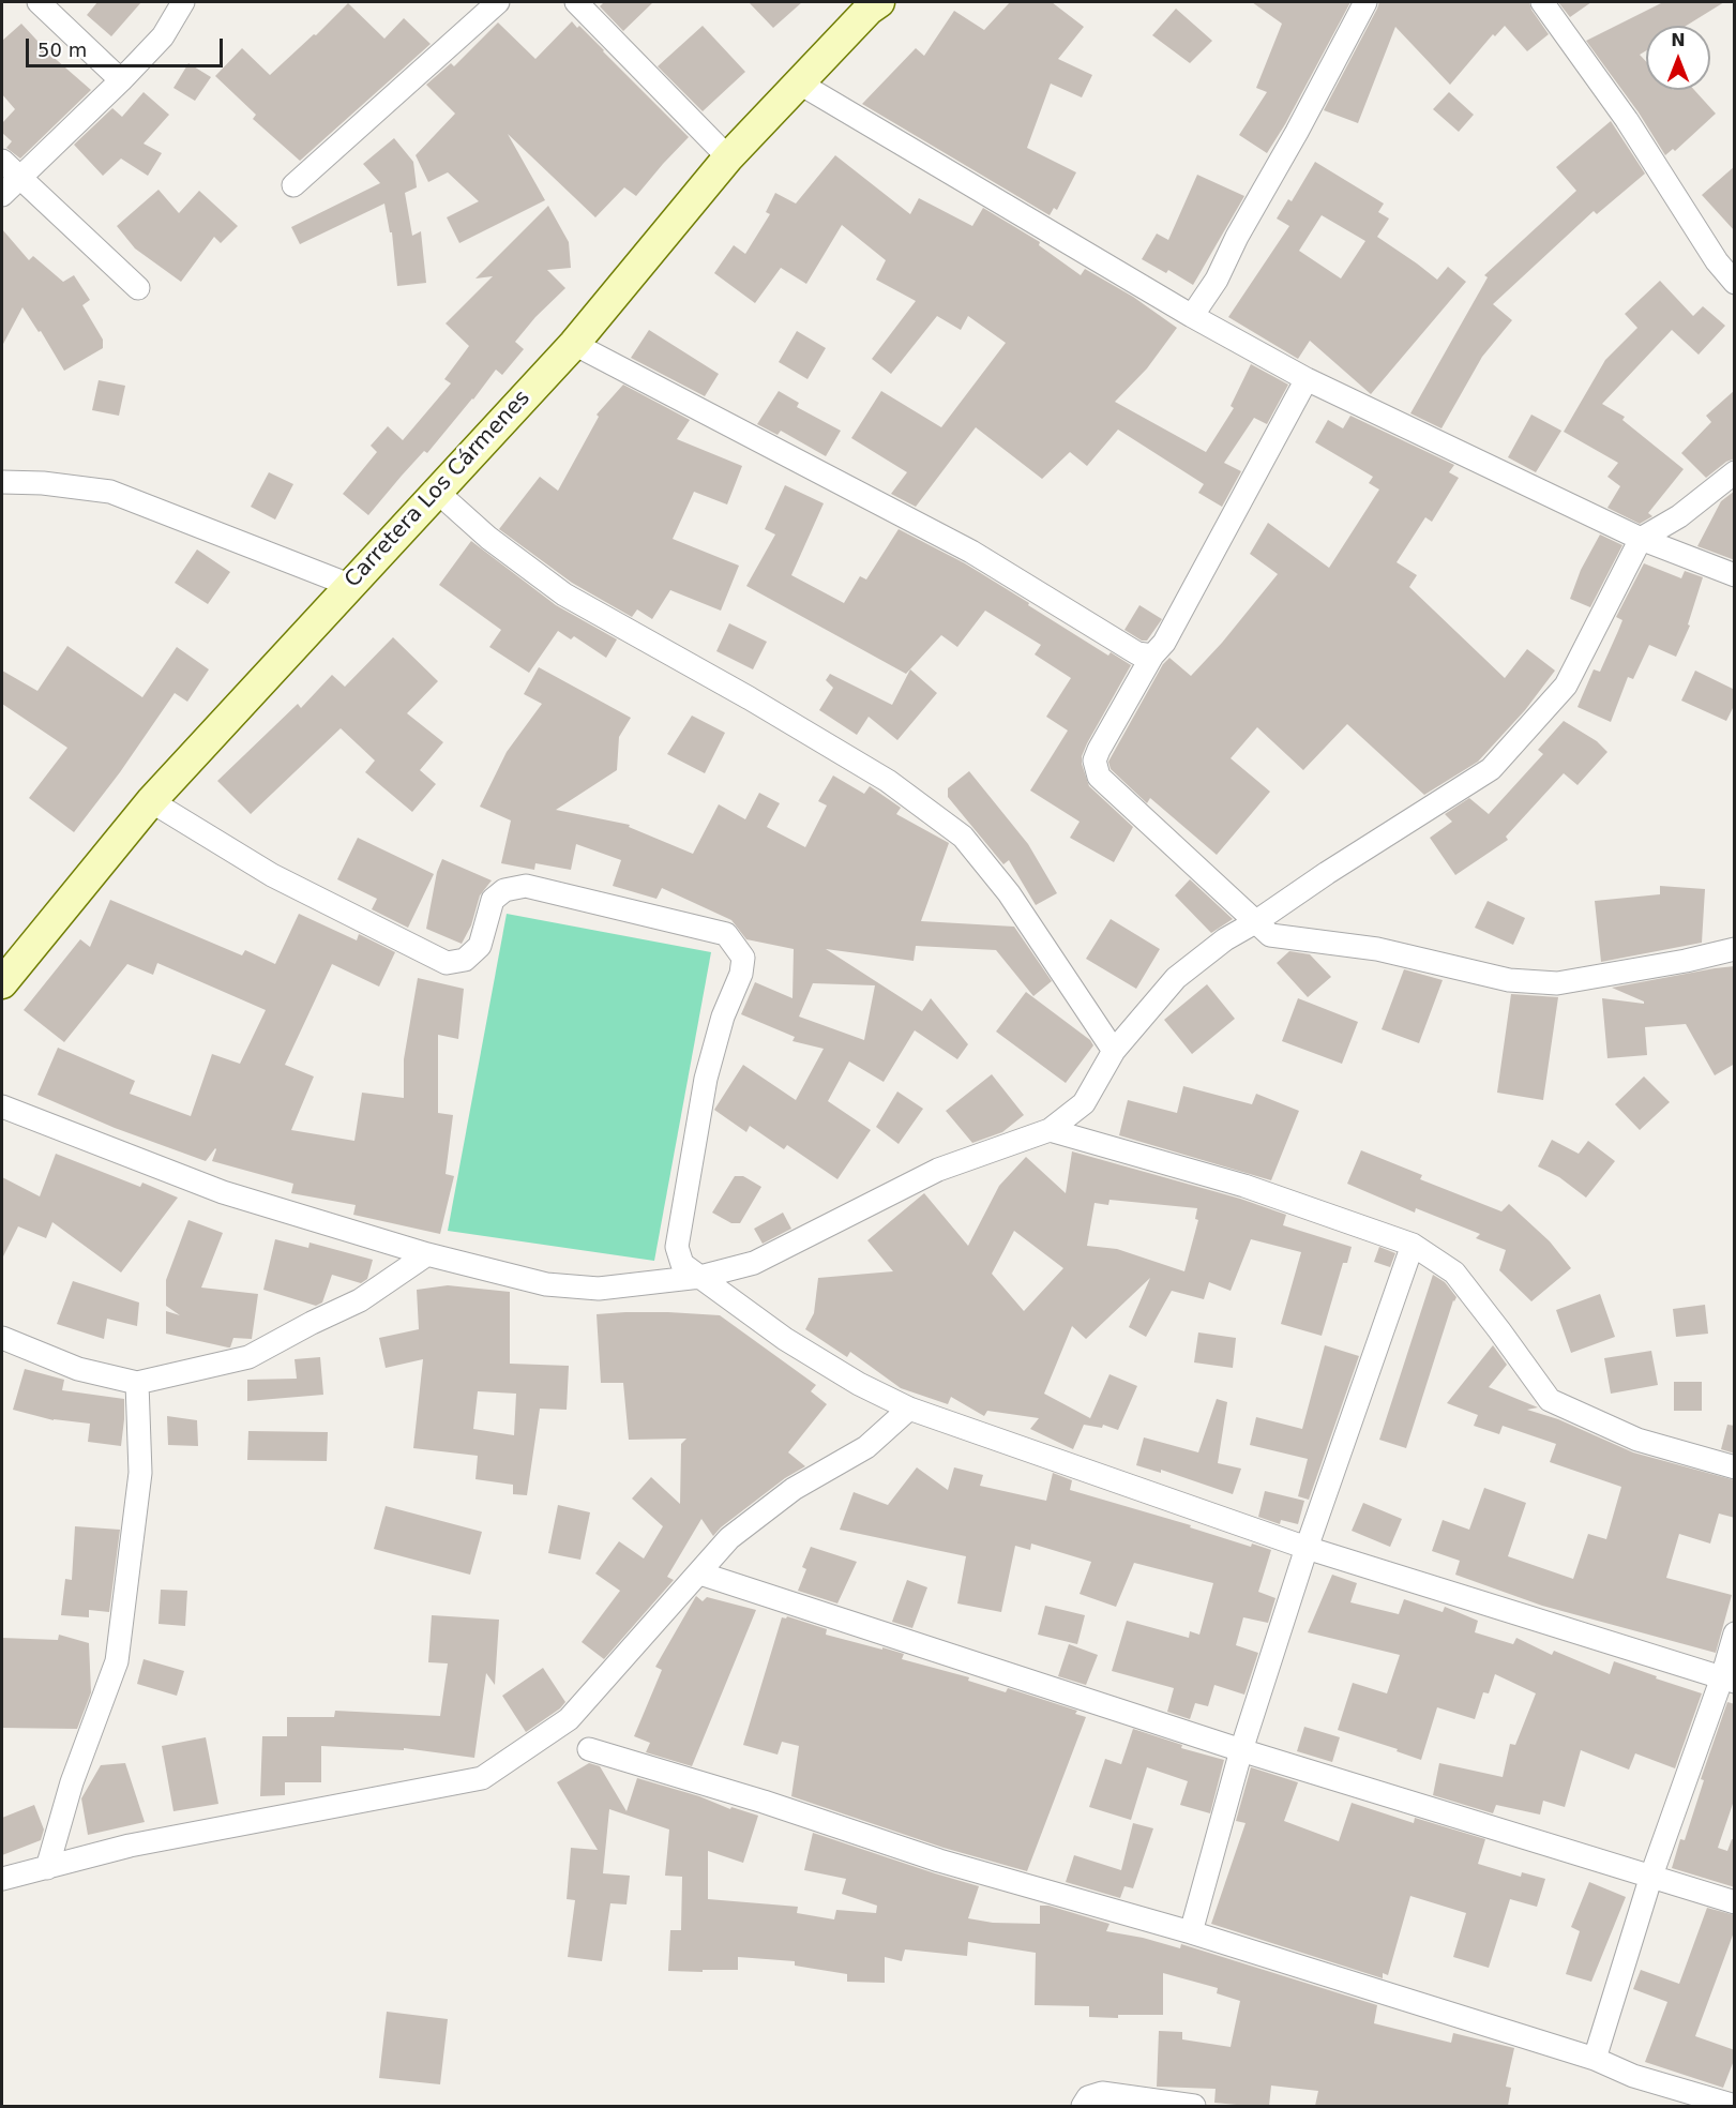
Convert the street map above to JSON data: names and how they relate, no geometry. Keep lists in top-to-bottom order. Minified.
{"streets":{"main road":["Carretera Los Cármenes"]},"scale_bar":"50 m","north":"top"}
